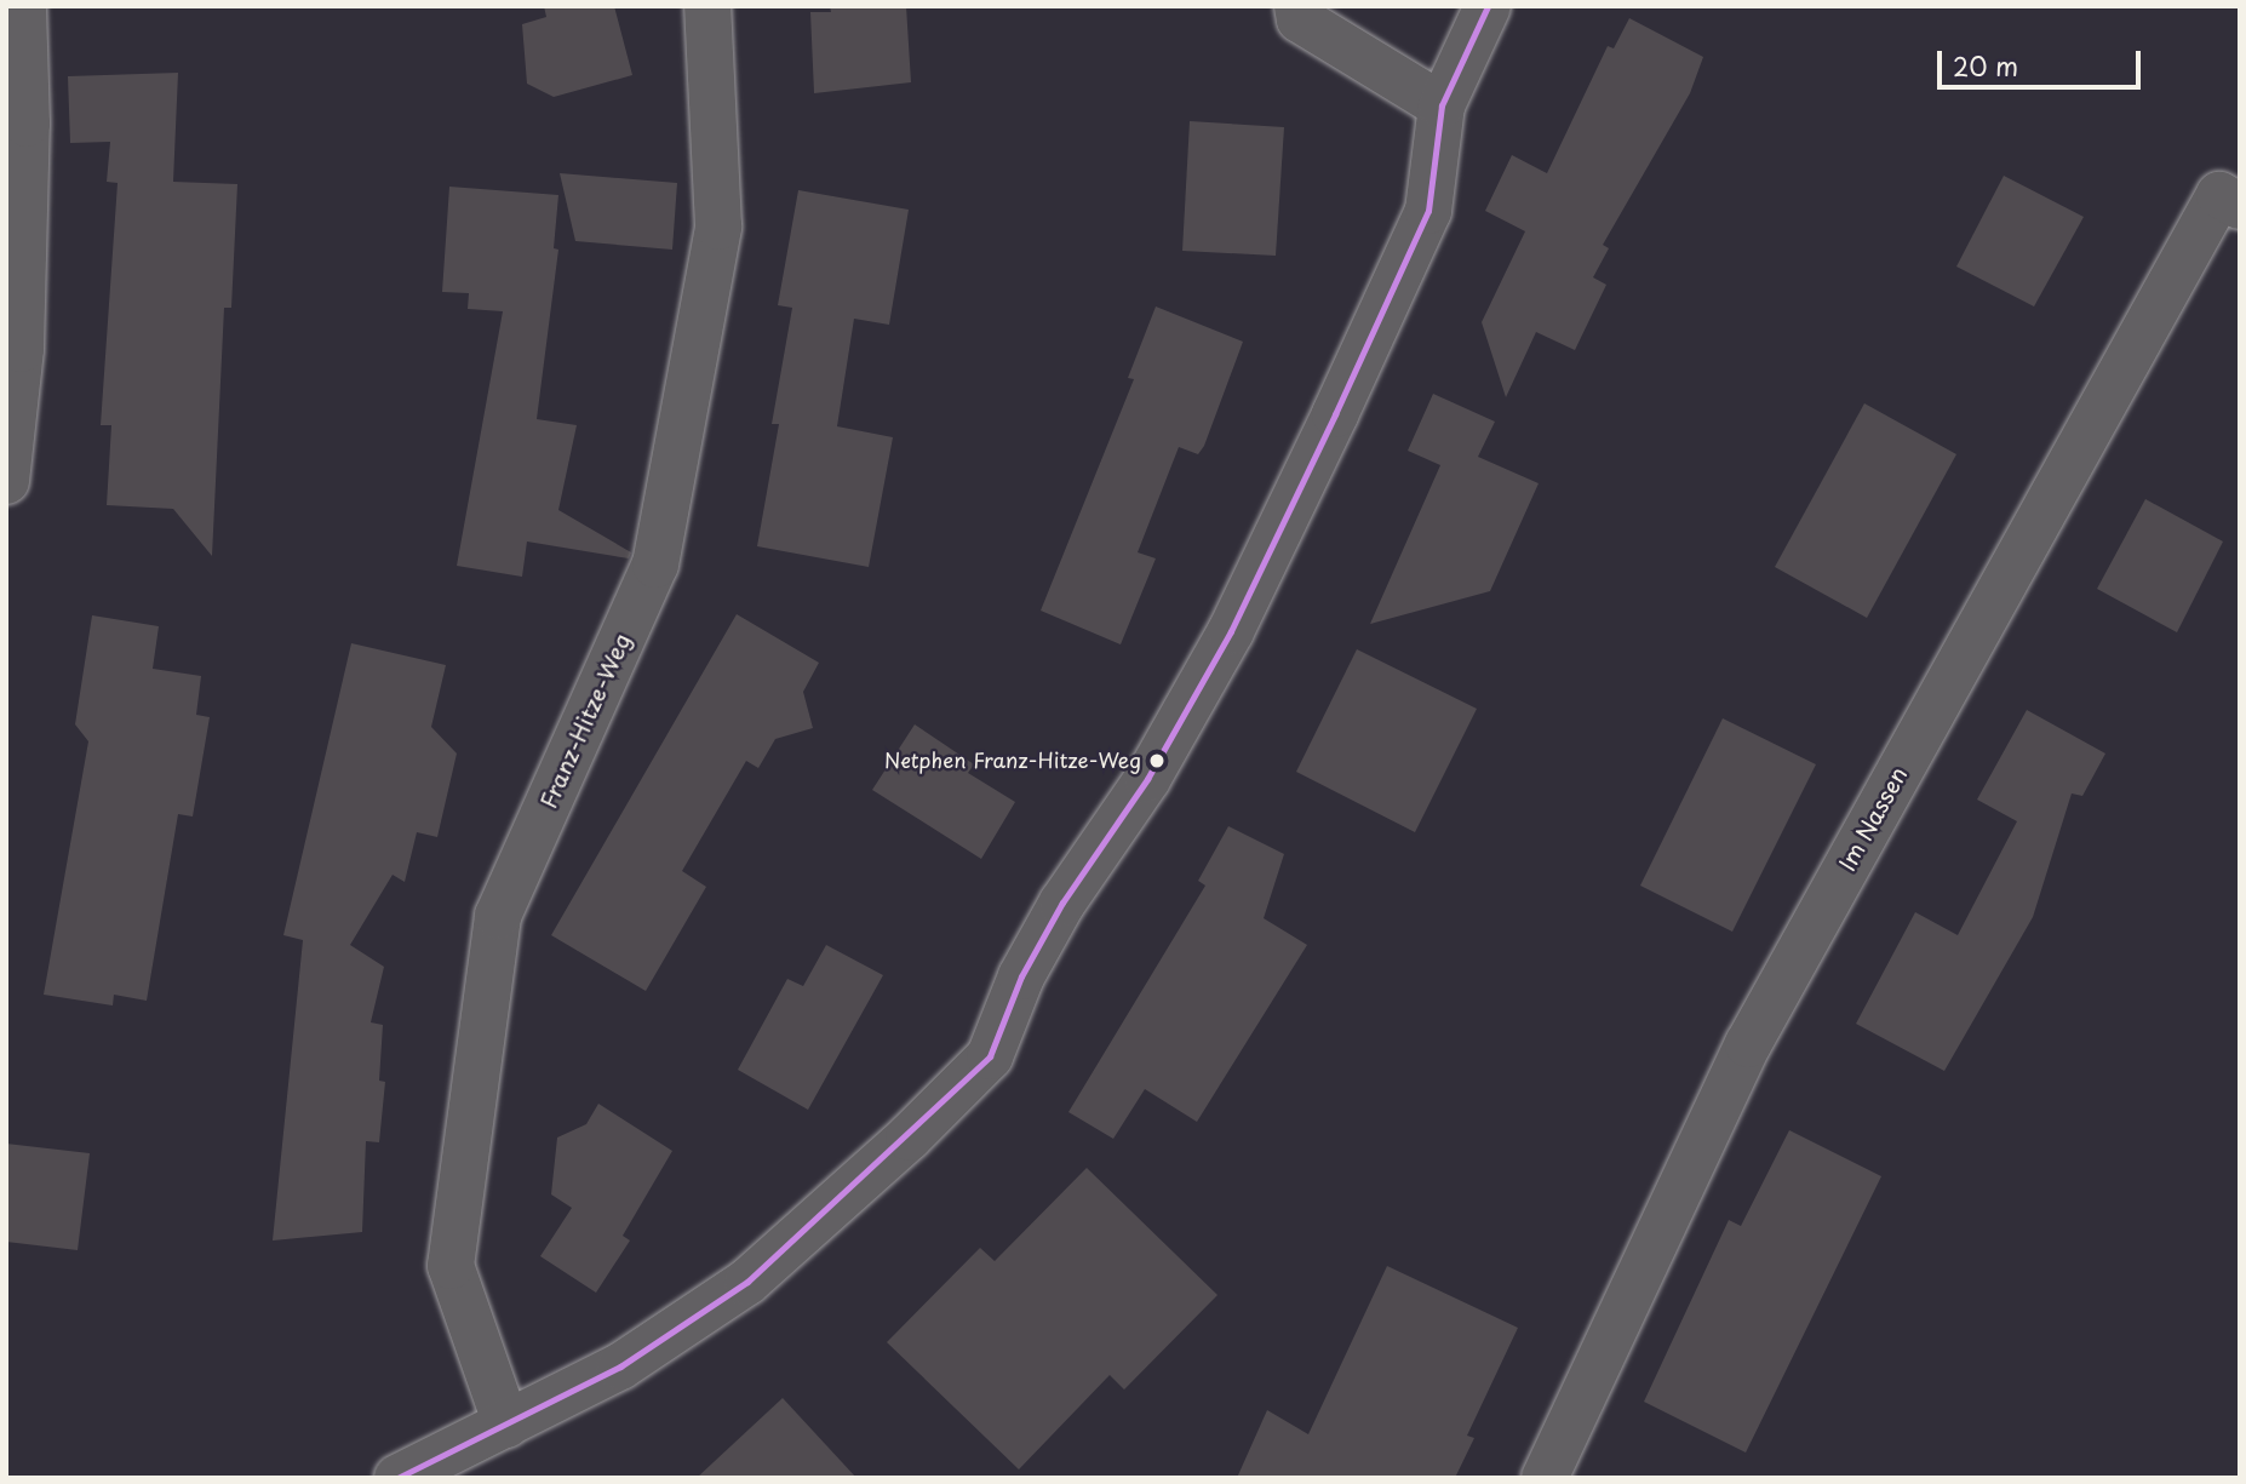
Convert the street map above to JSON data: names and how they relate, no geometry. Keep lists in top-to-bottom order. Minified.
{"streets":{"street":["Franz-Hitze-Weg","Im Nassen"]},"places":["Netphen Franz-Hitze-Weg"],"scale_bar":"20 m"}
